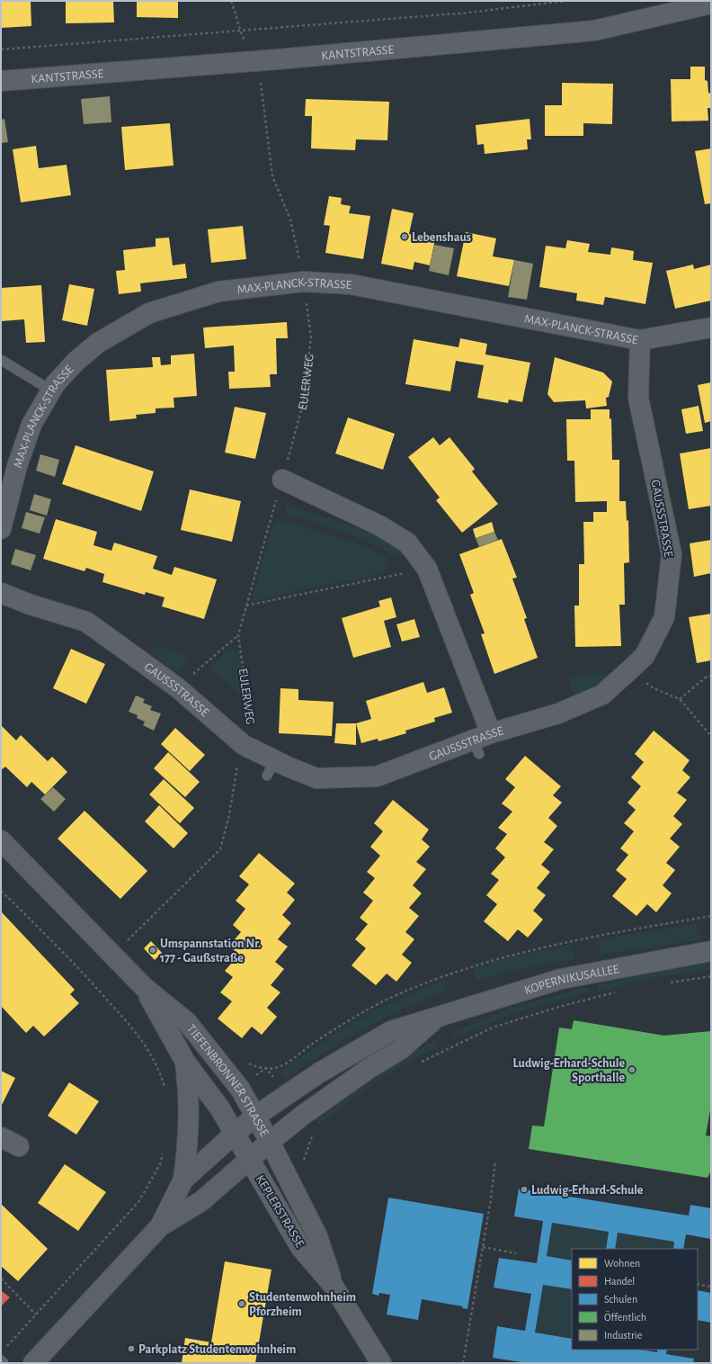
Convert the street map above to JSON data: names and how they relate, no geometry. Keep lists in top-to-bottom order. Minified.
{"streets":{"street":["KANTSTRASSE","MAX-PLANCK-STRASSE","GAUSSSTRASSE","KOPERNIKUSALLEE","TIEFENBRONNER STRASSE","KEPLERSTRASSE"],"path":["EULERWEG"]},"crossings":[["KANTSTRASSE","EULERWEG"],["MAX-PLANCK-STRASSE","EULERWEG"],["MAX-PLANCK-STRASSE","GAUSSSTRASSE"],["EULERWEG","GAUSSSTRASSE"],["EULERWEG","TIEFENBRONNER STRASSE"],["KOPERNIKUSALLEE","TIEFENBRONNER STRASSE"],["KOPERNIKUSALLEE","KEPLERSTRASSE"],["TIEFENBRONNER STRASSE","KEPLERSTRASSE"]],"places":["Lebenshaus","Umspannstation Nr. 177 - Gaußstraße","Ludwig-Erhard-Schule Sporthalle","Ludwig-Erhard-Schule","Studentenwohnheim Pforzheim","Parkplatz Studentenwohnheim"],"legend":["Wohnen","Handel","Schulen","Öffentlich","Industrie"]}
